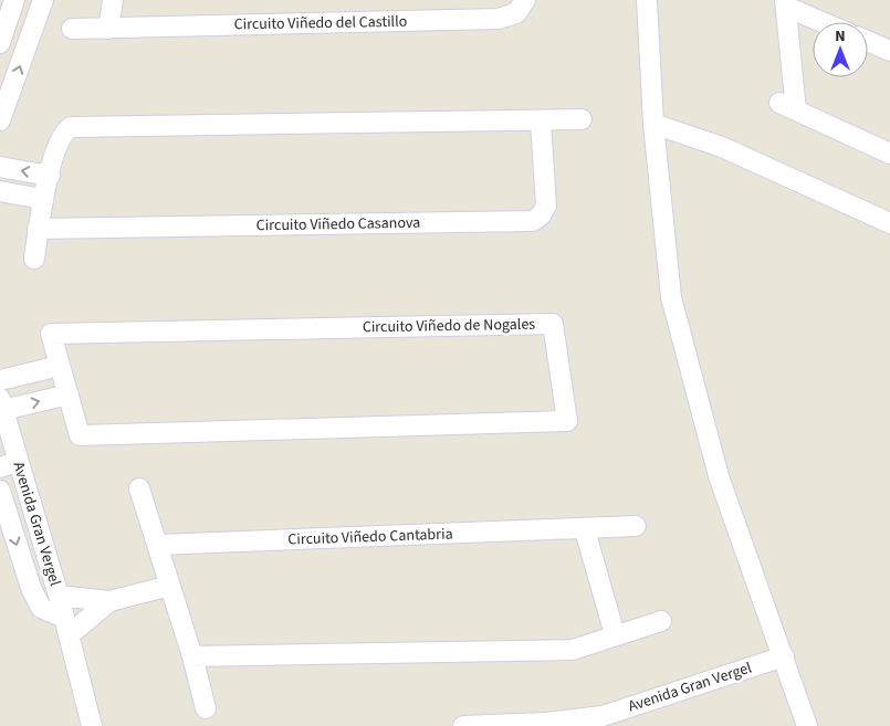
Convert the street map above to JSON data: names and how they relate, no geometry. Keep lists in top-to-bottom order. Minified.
{"streets":{"street":["Circuito Viñedo del Castillo","Circuito Viñedo Casanova","Circuito Viñedo de Nogales","Avenida Gran Vergel","Circuito Viñedo Cantabria"]},"north":"top"}
